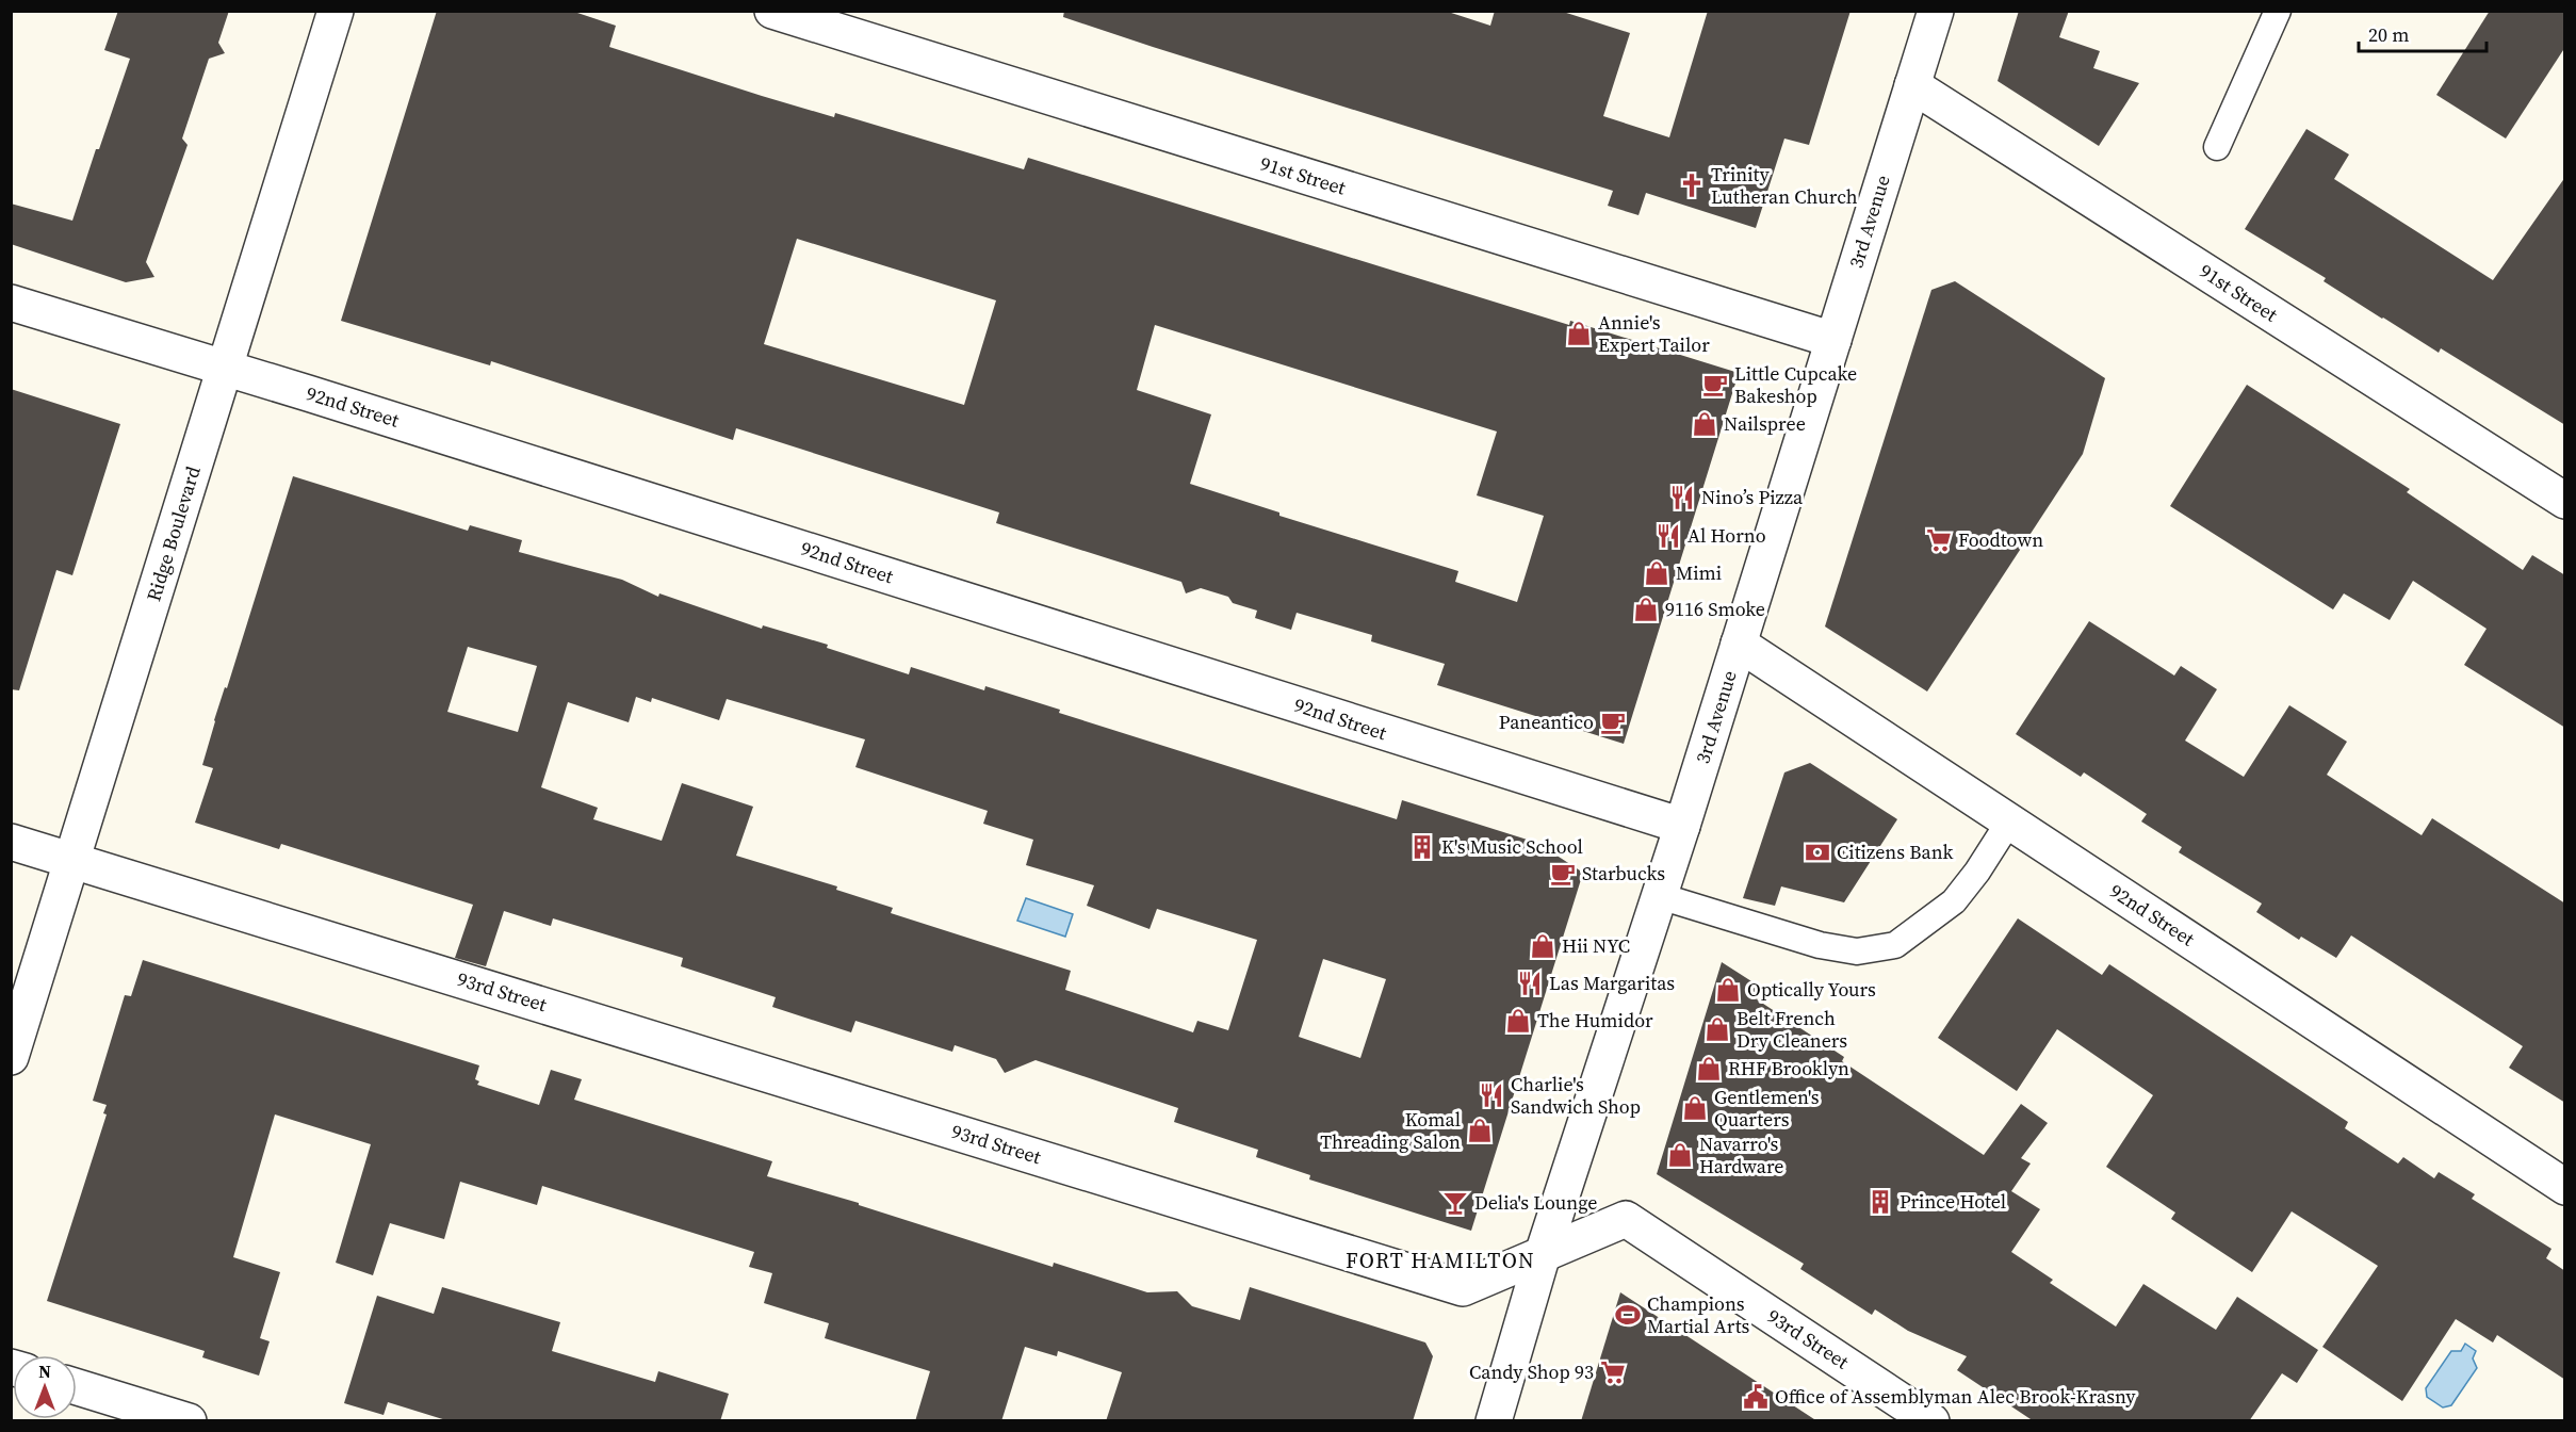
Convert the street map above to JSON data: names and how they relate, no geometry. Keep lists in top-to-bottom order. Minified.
{"streets":{"street":["91st Street","3rd Avenue","92nd Street","Ridge Boulevard","93rd Street"]},"crossings":[["91st Street","3rd Avenue"],["3rd Avenue","92nd Street"],["3rd Avenue","93rd Street"],["92nd Street","Ridge Boulevard"],["Ridge Boulevard","93rd Street"]],"districts":["FORT HAMILTON"],"places":{"church":["Trinity Lutheran Church"],"shop":["Annie's Expert Tailor","Nailspree","Mimi","9116 Smoke","Hii NYC","Optically Yours","The Humidor","Belt French Dry Cleaners","RHF Brooklyn","Gentlemen's Quarters","Komal Threading Salon","Navarro's Hardware"],"cafe":["Little Cupcake Bakeshop","Paneantico","Starbucks"],"restaurant":["Nino’s Pizza","Al Horno","Las Margaritas","Charlie's Sandwich Shop"],"supermarket":["Foodtown","Candy Shop 93"],"building":["K's Music School","Prince Hotel"],"bank":["Citizens Bank"],"bar":["Delia's Lounge"],"sports":["Champions Martial Arts"],"public building":["Office of Assemblyman Alec Brook-Krasny"]},"scale_bar":"20 m","north":"top"}
